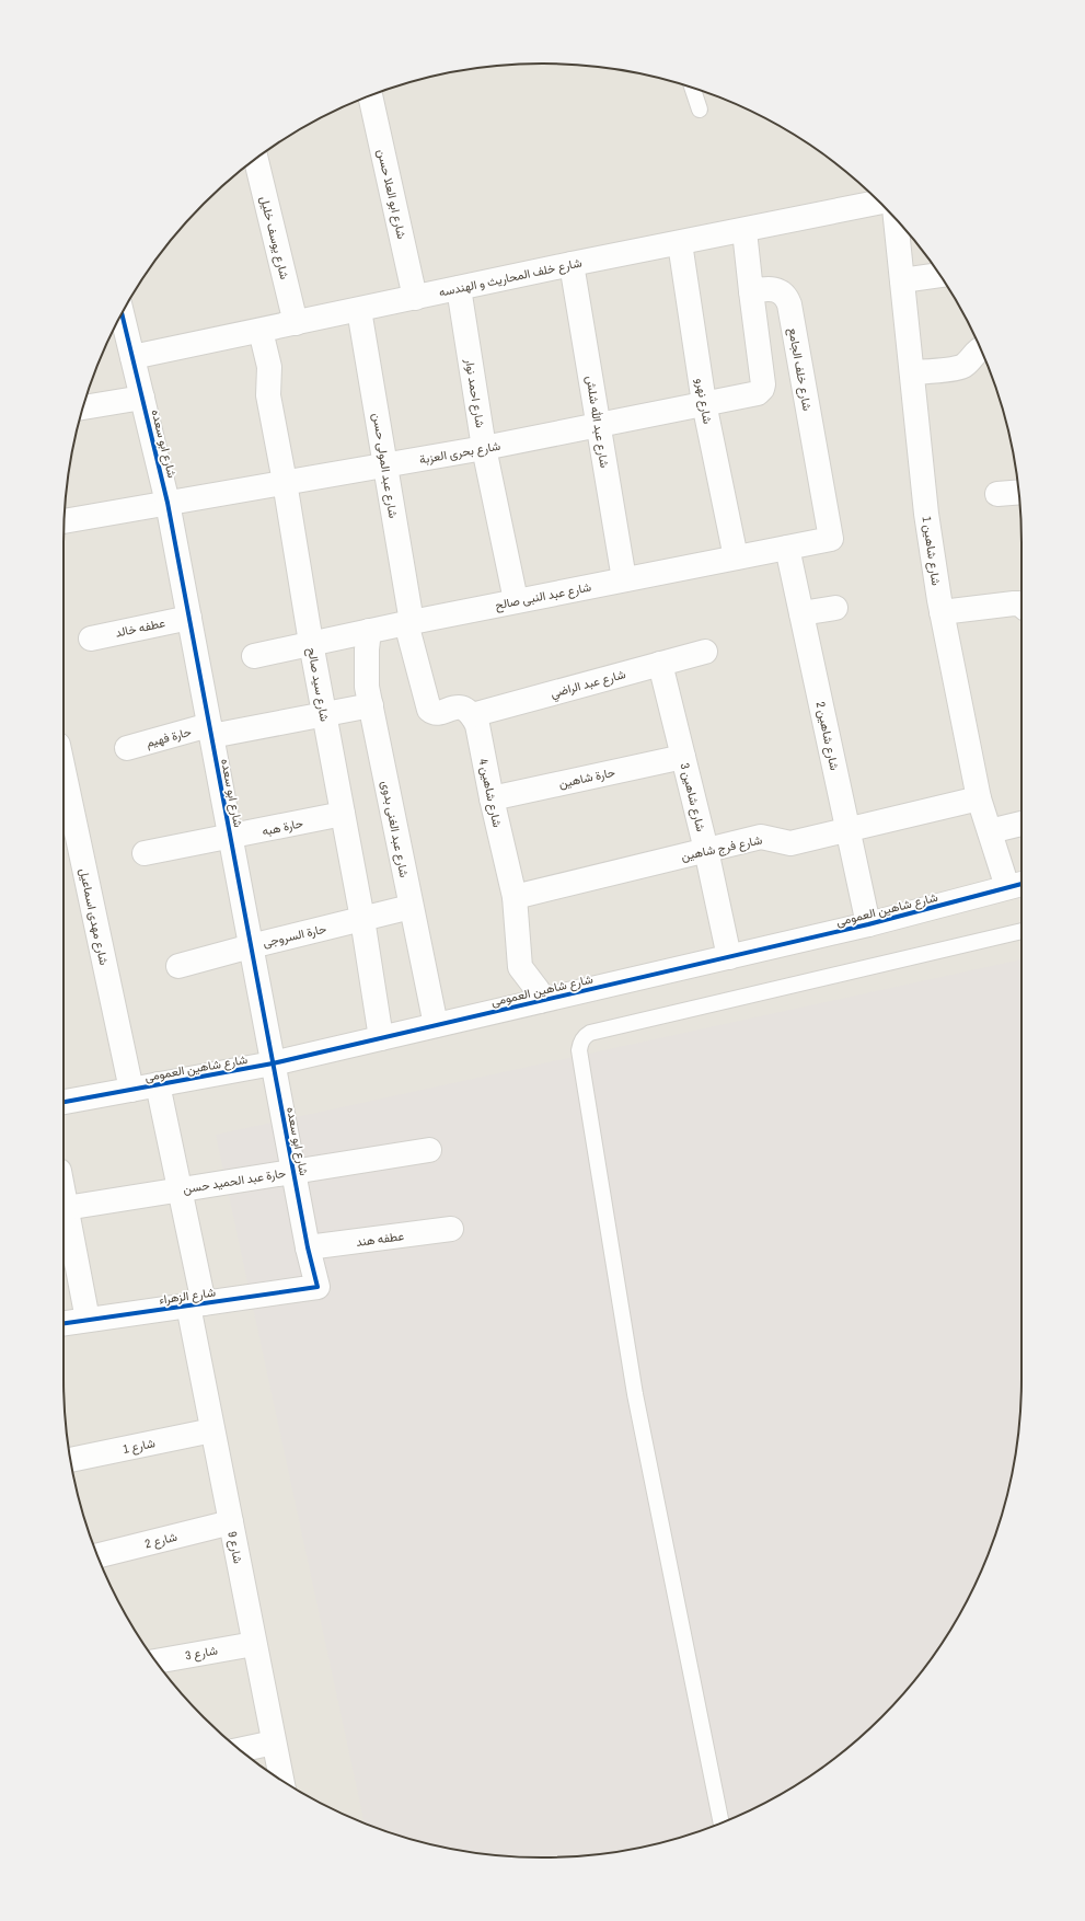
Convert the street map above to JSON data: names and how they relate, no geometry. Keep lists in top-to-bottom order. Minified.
{"streets":{"street":["شارع ابو العلا حسن","شارع يوسف خليل","شارع خلف المحاريث و الهندسه","شارع خلف الجامع","شارع احمد نوار","شارع نهرو","شارع عبد الله شلش","شارع ابو سعده","شارع بحرى العزبة","شارع عبد المولى حسن","شارع شاهين 1","شارع عبد النبى صالح","عطفه خالد","شارع عبد الراضي","شارع سيد صالح","شارع شاهين 2","حارة فهيم","حارة شاهين","شارع شاهين 4","شارع شاهين 3","حارة هبه","شارع عبد الغنى بدوى","شارع فرج شاهين","شارع شاهين العمومى","شارع مهدى اسماعيل","حارة السروجى","حارة عبد الحميد حسن","عطفه هند","شارع الزهراء","شارع 1","شارع 2","شارع 9","شارع 3"]},"crossings":[["شارع ابو العلا حسن","شارع خلف المحاريث و الهندسه"],["شارع يوسف خليل","شارع خلف المحاريث و الهندسه"],["شارع خلف المحاريث و الهندسه","شارع احمد نوار"],["شارع خلف المحاريث و الهندسه","شارع نهرو"],["شارع خلف المحاريث و الهندسه","شارع عبد الله شلش"],["شارع خلف المحاريث و الهندسه","شارع ابو سعده"],["شارع خلف المحاريث و الهندسه","شارع عبد المولى حسن"],["شارع خلف المحاريث و الهندسه","شارع سيد صالح"],["شارع خلف الجامع","شارع بحرى العزبة"],["شارع خلف الجامع","شارع عبد النبى صالح"],["شارع احمد نوار","شارع بحرى العزبة"],["شارع احمد نوار","شارع عبد النبى صالح"],["شارع نهرو","شارع بحرى العزبة"],["شارع نهرو","شارع عبد النبى صالح"],["شارع عبد الله شلش","شارع بحرى العزبة"],["شارع عبد الله شلش","شارع عبد النبى صالح"],["شارع ابو سعده","شارع بحرى العزبة"],["شارع ابو سعده","عطفه خالد"],["شارع ابو سعده","حارة فهيم"],["شارع ابو سعده","حارة هبه"],["شارع ابو سعده","شارع شاهين العمومى"],["شارع ابو سعده","حارة السروجى"],["شارع ابو سعده","حارة عبد الحميد حسن"],["شارع ابو سعده","عطفه هند"],["شارع ابو سعده","شارع الزهراء"],["شارع بحرى العزبة","شارع عبد المولى حسن"],["شارع بحرى العزبة","شارع سيد صالح"],["شارع عبد المولى حسن","شارع عبد النبى صالح"],["شارع شاهين 1","شارع فرج شاهين"],["شارع شاهين 1","شارع شاهين العمومى"],["شارع عبد النبى صالح","شارع سيد صالح"],["شارع عبد النبى صالح","شارع شاهين 2"],["شارع عبد النبى صالح","شارع عبد الغنى بدوى"],["شارع عبد الراضي","شارع شاهين 4"],["شارع عبد الراضي","شارع شاهين 3"],["شارع سيد صالح","حارة فهيم"],["شارع سيد صالح","حارة هبه"],["شارع سيد صالح","شارع شاهين العمومى"],["شارع سيد صالح","حارة السروجى"],["شارع شاهين 2","شارع فرج شاهين"],["شارع شاهين 2","شارع شاهين العمومى"],["حارة فهيم","شارع عبد الغنى بدوى"],["حارة شاهين","شارع شاهين 4"],["حارة شاهين","شارع شاهين 3"],["شارع شاهين 4","شارع فرج شاهين"],["شارع شاهين 4","شارع شاهين العمومى"],["شارع شاهين 3","شارع فرج شاهين"],["شارع شاهين 3","شارع شاهين العمومى"],["شارع عبد الغنى بدوى","شارع شاهين العمومى"],["شارع عبد الغنى بدوى","حارة السروجى"],["شارع شاهين العمومى","شارع مهدى اسماعيل"],["شارع شاهين العمومى","شارع 9"],["حارة عبد الحميد حسن","شارع 9"],["شارع الزهراء","شارع 9"],["شارع 1","شارع 9"],["شارع 2","شارع 9"],["شارع 9","شارع 3"]]}
